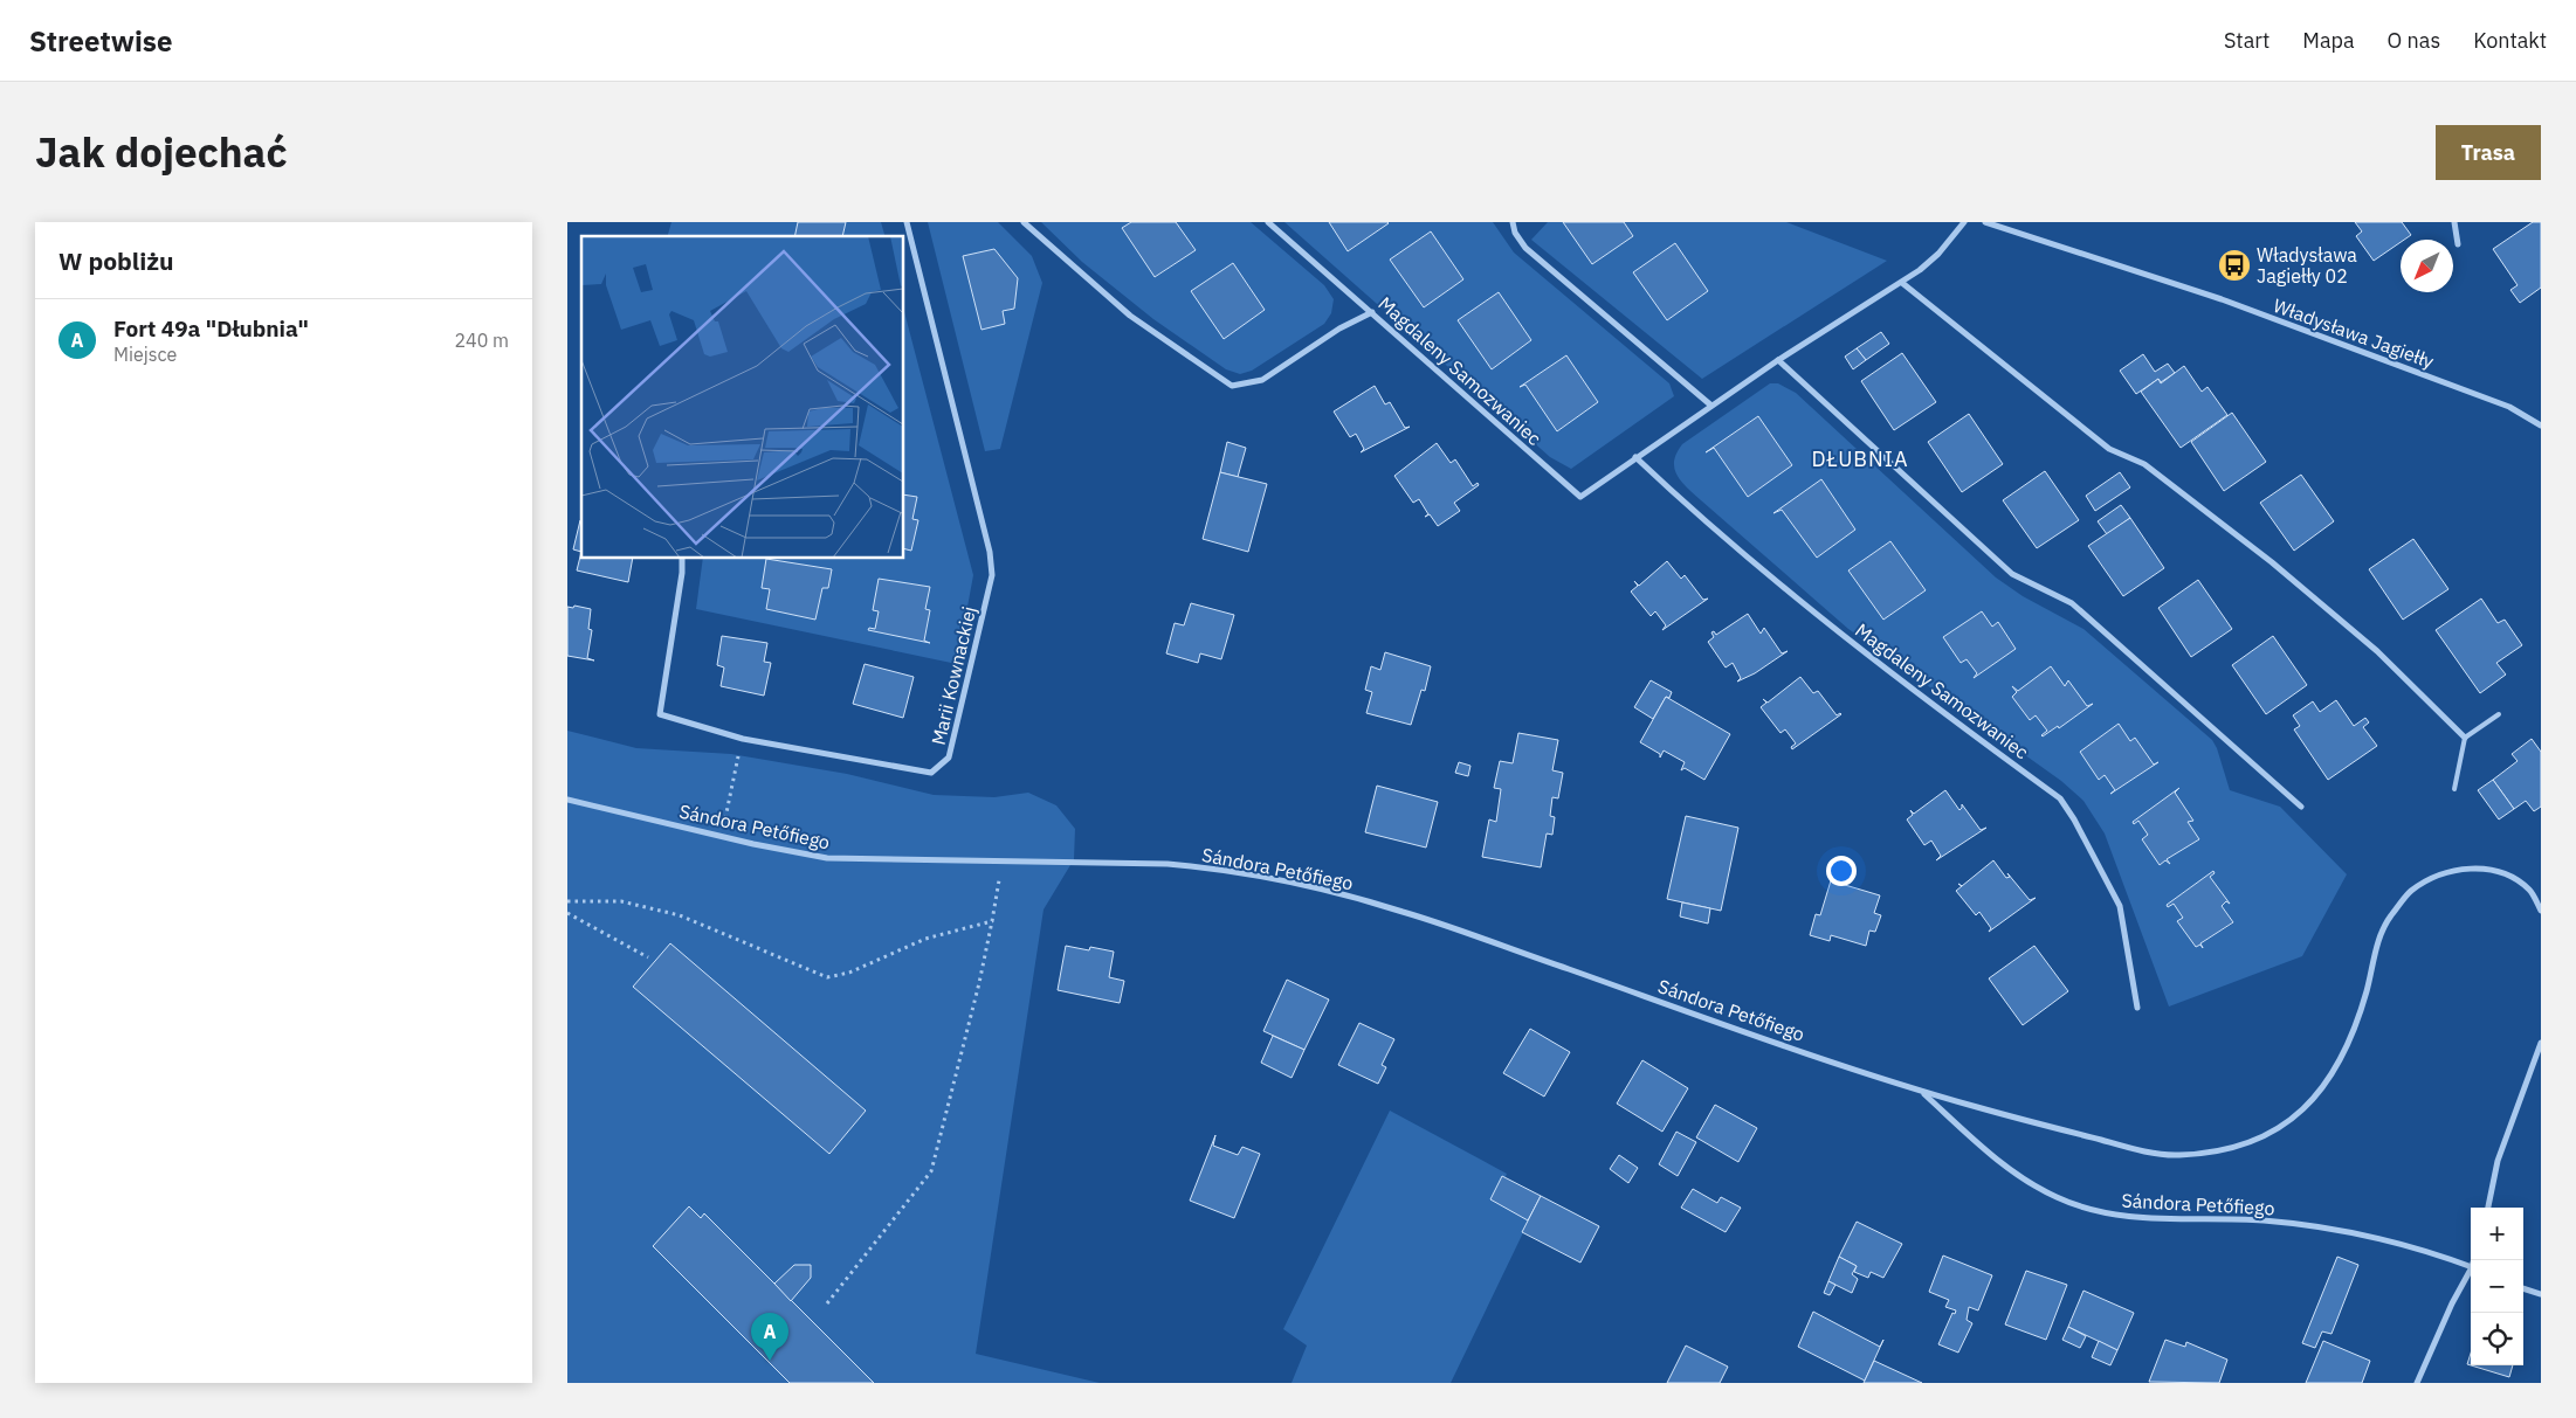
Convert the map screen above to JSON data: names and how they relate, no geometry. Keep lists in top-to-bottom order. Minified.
{"streets":{"street":["Władysława Jagiełły","Magdaleny Samozwaniec","Marii Kownackiej","Sándora Petőfiego"]},"districts":["DŁUBNIA"],"places":{"bus stop":["Władysława Jagiełły 02"]},"north":"bottom left","page":{"header":"Streetwise","nav":["Start","Mapa","O nas","Kontakt"],"title":"Jak dojechać","buttons":"Trasa","heading":"W pobliżu","list":[{"mark":"A","name":"Fort 49a \"Dłubnia\"","note":"Miejsce","value":"240 m"}],"map_buttons":["+","−"],"pins":"A"}}
